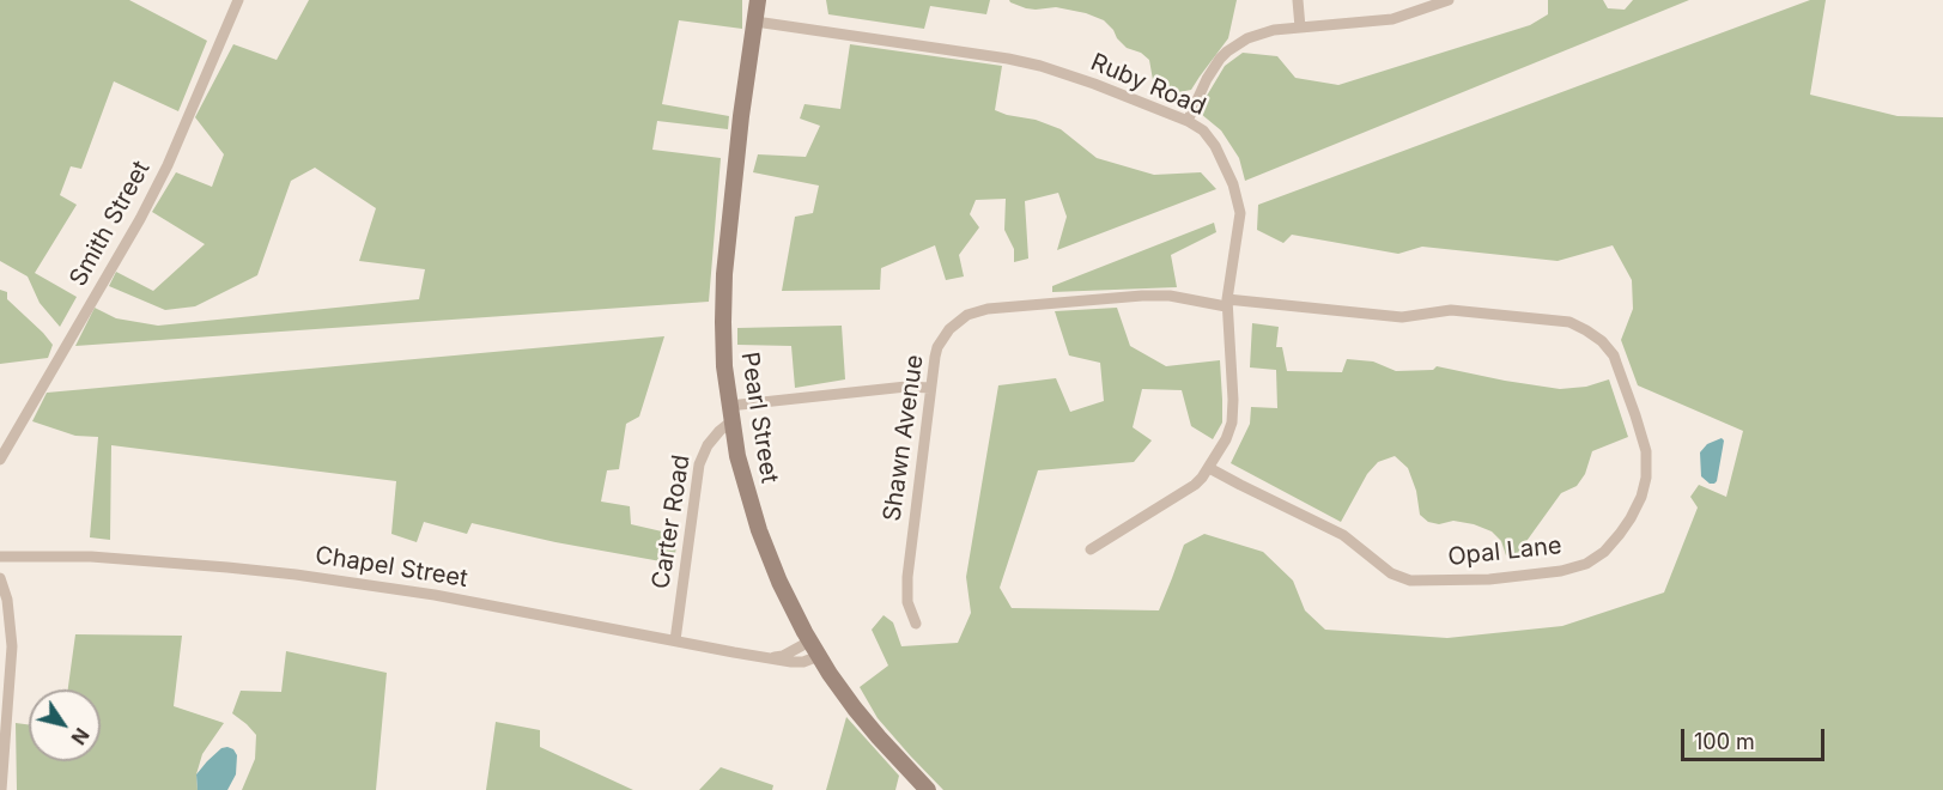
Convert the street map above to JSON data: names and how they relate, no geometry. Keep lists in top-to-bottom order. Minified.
{"streets":{"main road":["Pearl Street"],"street":["Ruby Road","Smith Street","Shawn Avenue","Carter Road","Opal Lane","Chapel Street"]},"crossings":[["Ruby Road","Pearl Street"],["Ruby Road","Shawn Avenue"],["Ruby Road","Opal Lane"],["Pearl Street","Carter Road"],["Pearl Street","Chapel Street"],["Shawn Avenue","Opal Lane"],["Carter Road","Chapel Street"]],"scale_bar":"100 m","north":"bottom right"}
